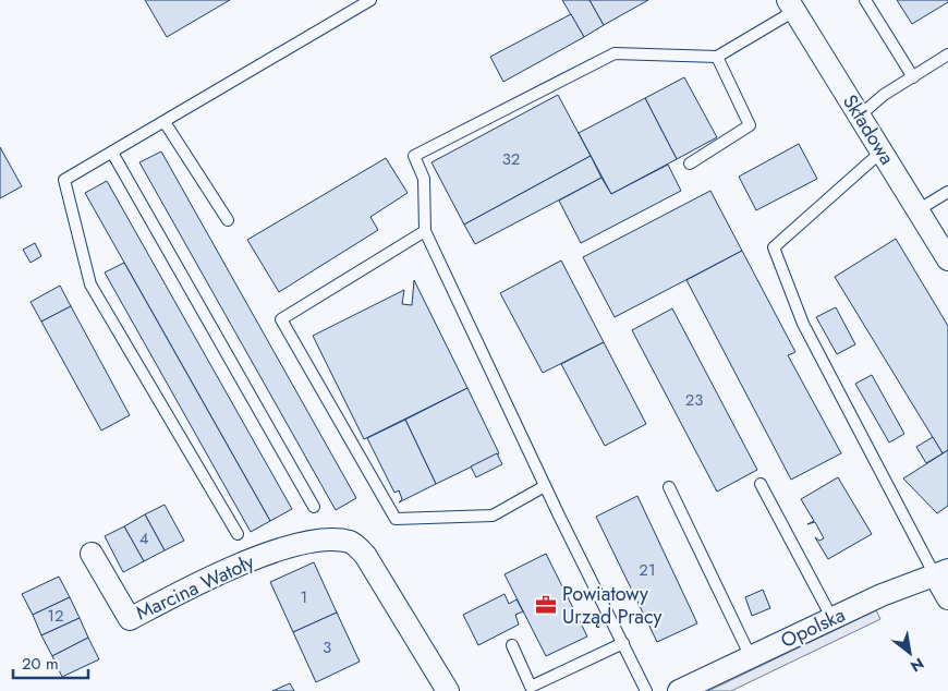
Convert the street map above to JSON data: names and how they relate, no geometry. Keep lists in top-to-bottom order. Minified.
{"streets":{"street":["Składowa","Marcina Watoły","Opolska"]},"places":{"office":["Powiatowy Urząd Pracy"]},"house_numbers":["32","23","4","21","1","12","3"],"scale_bar":"20 m","north":"bottom right"}
